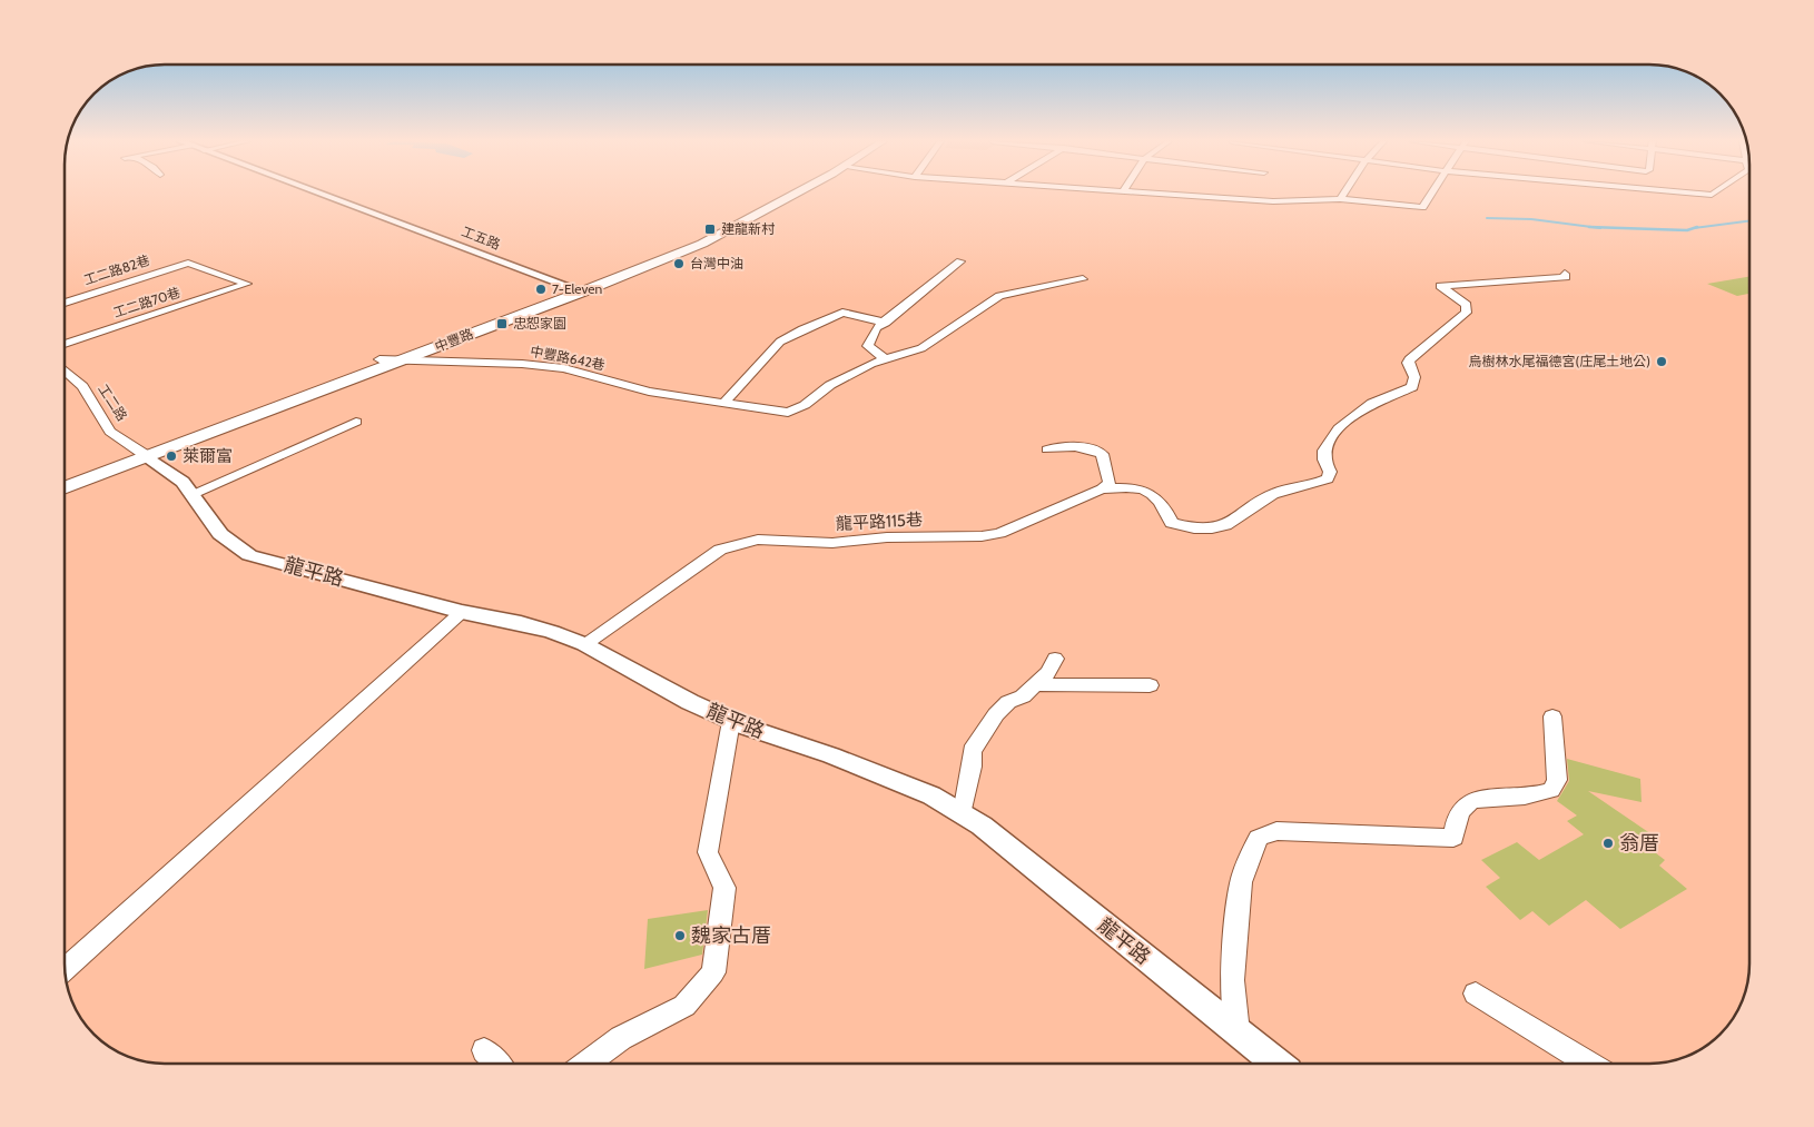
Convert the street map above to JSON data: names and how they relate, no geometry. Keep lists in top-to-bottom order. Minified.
{"streets":{"main road":["中豐路"],"street":["工五路","工二路82巷","工二路70巷","中豐路642巷","工二路","龍平路115巷","龍平路"]},"crossings":[["工五路","中豐路"],["工二路82巷","工二路70巷"],["中豐路","中豐路642巷"],["中豐路","工二路"],["中豐路","龍平路"],["工二路","龍平路"],["龍平路115巷","龍平路"]],"places":{"transit":["建龍新村","忠恕家園"],"other":["台灣中油","7-Eleven","烏樹林水尾福德宮(庄尾土地公)","萊爾富","翁厝","魏家古厝"]}}
